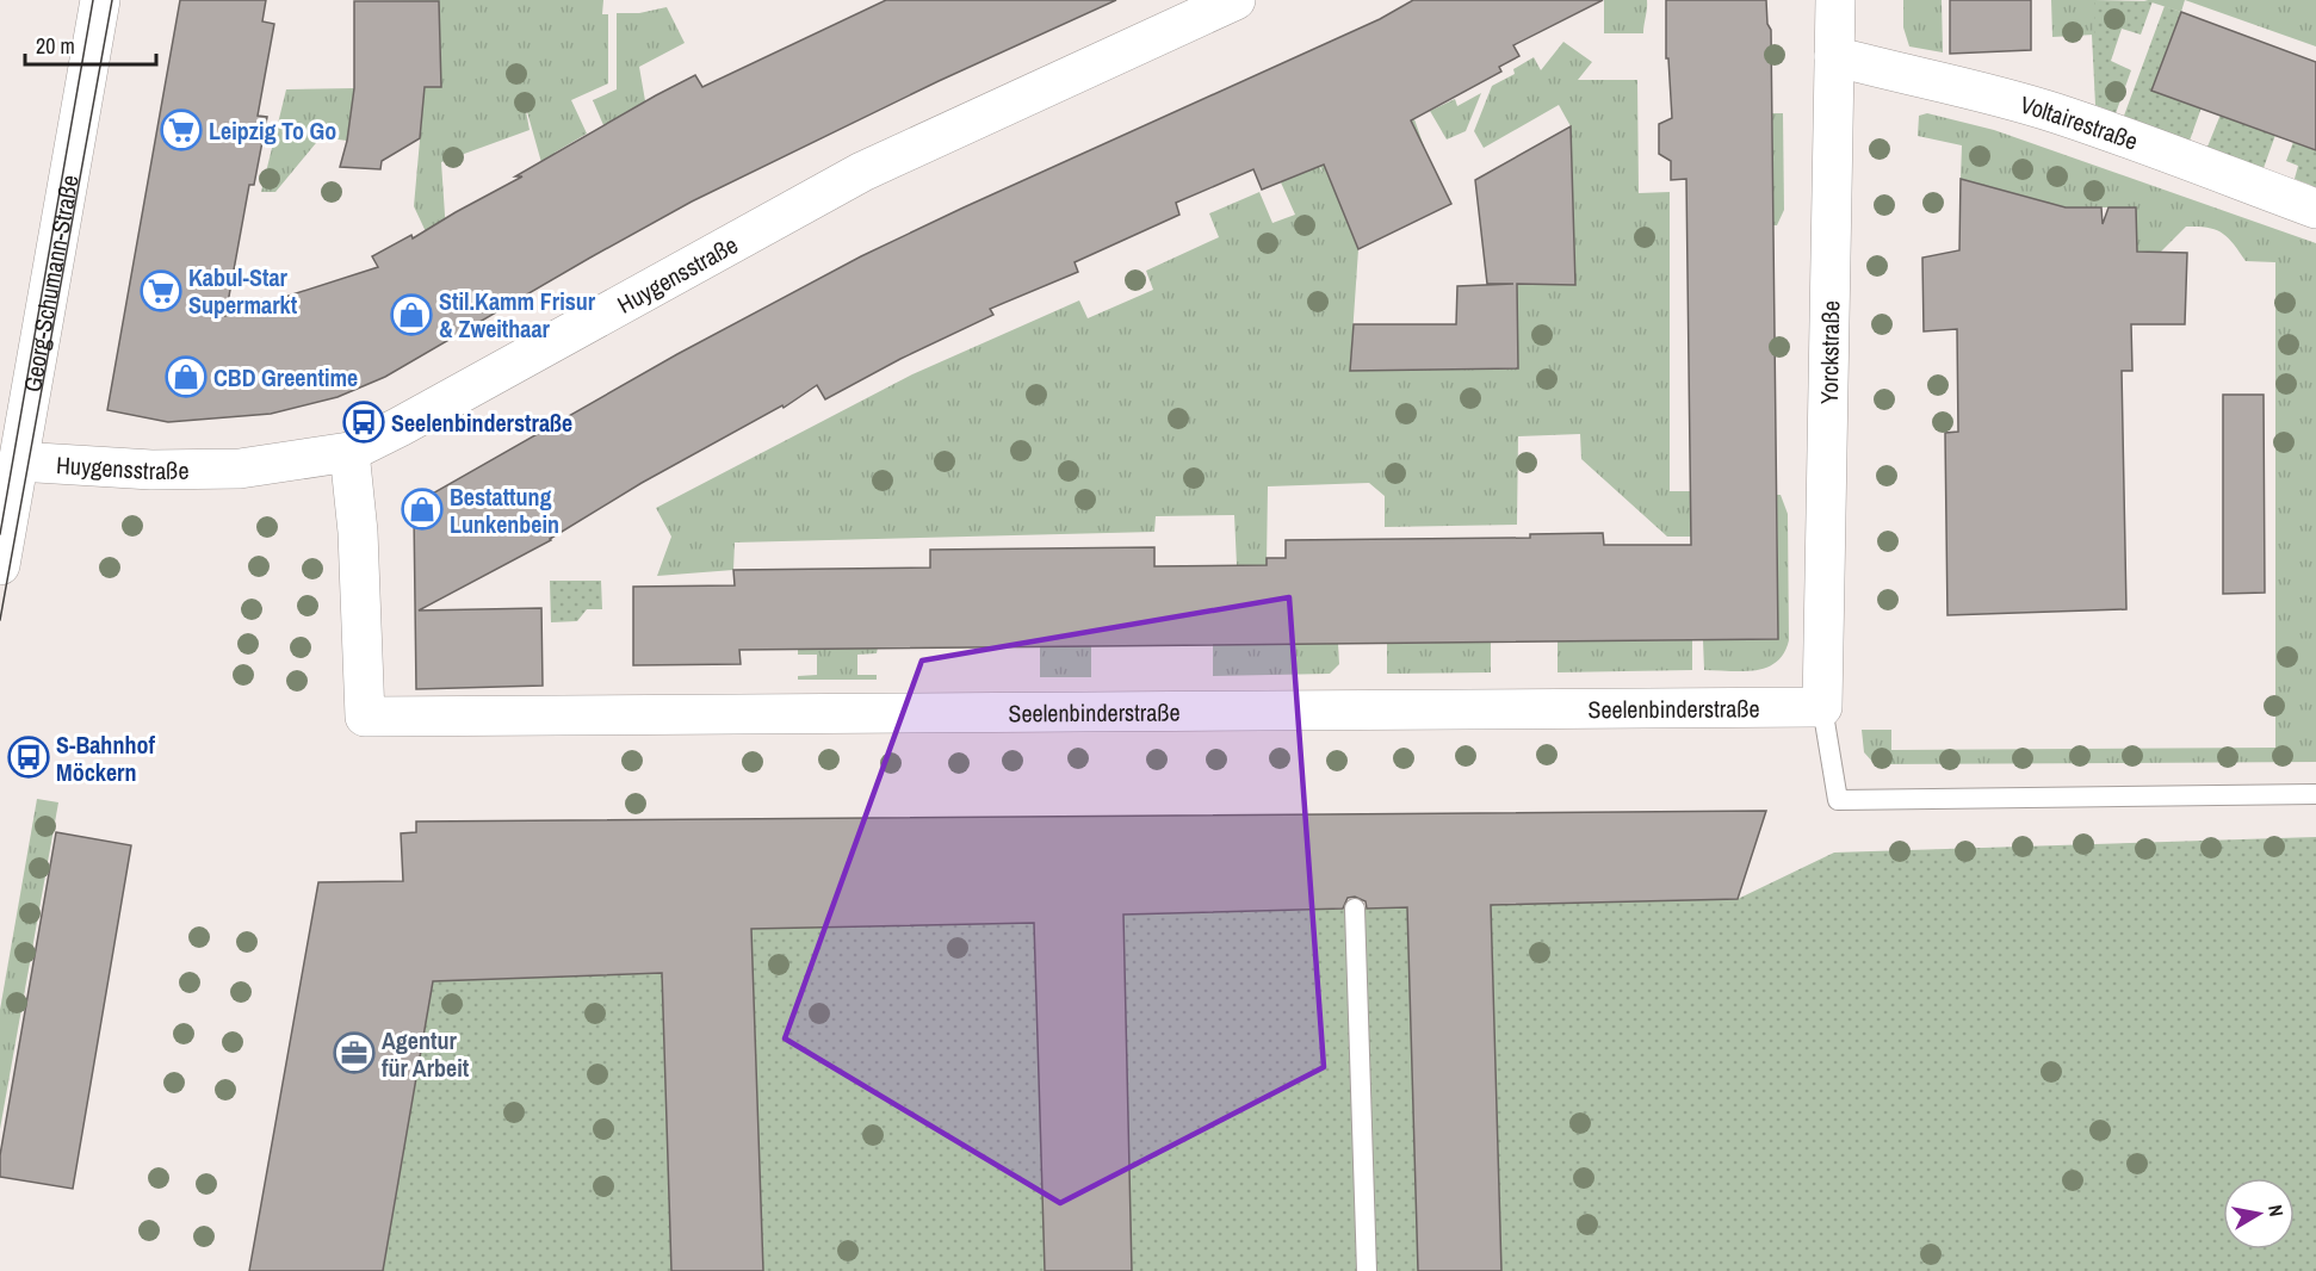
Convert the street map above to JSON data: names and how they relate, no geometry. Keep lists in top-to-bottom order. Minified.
{"streets":{"street":["Voltairestraße","Huygensstraße","Georg-Schumann-Straße","Yorckstraße","Seelenbinderstraße"]},"crossings":[["Voltairestraße","Yorckstraße"],["Huygensstraße","Georg-Schumann-Straße"],["Huygensstraße","Seelenbinderstraße"],["Yorckstraße","Seelenbinderstraße"]],"places":{"supermarket":["Leipzig To Go","Kabul-Star Supermarkt"],"shop":["Stil.Kamm Frisur & Zweithaar","CBD Greentime","Bestattung Lunkenbein"],"bus stop":["Seelenbinderstraße","S-Bahnhof Möckern"],"office":["Agentur für Arbeit"]},"scale_bar":"20 m","north":"right"}
